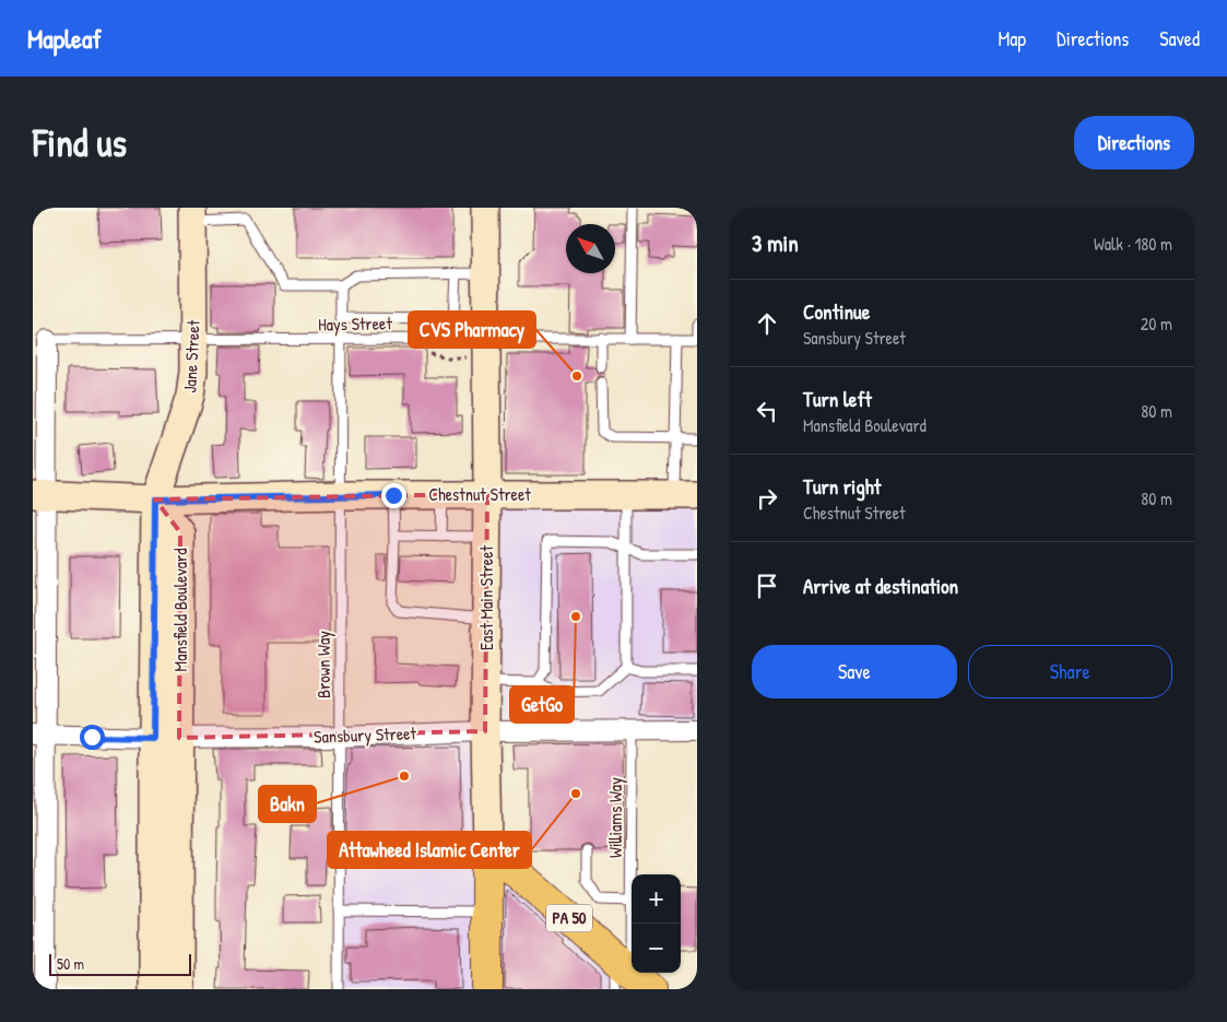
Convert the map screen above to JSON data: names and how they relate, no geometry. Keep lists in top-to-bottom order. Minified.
{"streets":{"main road":["Jane Street","Chestnut Street","East Main Street","Mansfield Boulevard","PA 50"],"street":["Sansbury Street"],"lane":["Hays Street","Brown Way","Williams Way"]},"crossings":[["Hays Street","Jane Street"],["Hays Street","East Main Street"],["Hays Street","Brown Way"],["Jane Street","Chestnut Street"],["Jane Street","Mansfield Boulevard"],["Chestnut Street","East Main Street"],["Chestnut Street","Mansfield Boulevard"],["Chestnut Street","Brown Way"],["East Main Street","Sansbury Street"],["East Main Street","PA 50"],["Mansfield Boulevard","Sansbury Street"],["Brown Way","Sansbury Street"],["Sansbury Street","Williams Way"],["Williams Way","PA 50"]],"places":["CVS Pharmacy","GetGo","Bakn","Attawheed Islamic Center"],"scale_bar":"50 m","north":"top left","page":{"header":"Mapleaf","nav":["Map","Directions","Saved"],"buttons":["Directions",["Save","Share"]],"title":"Find us","heading":["3 min","Walk · 180 m"],"list":[["Continue","Sansbury Street","20 m"],["Turn left","Mansfield Boulevard","80 m"],["Turn right","Chestnut Street","80 m"],"Arrive at destination"],"map_buttons":["+","−"],"scale":"50 m"}}
